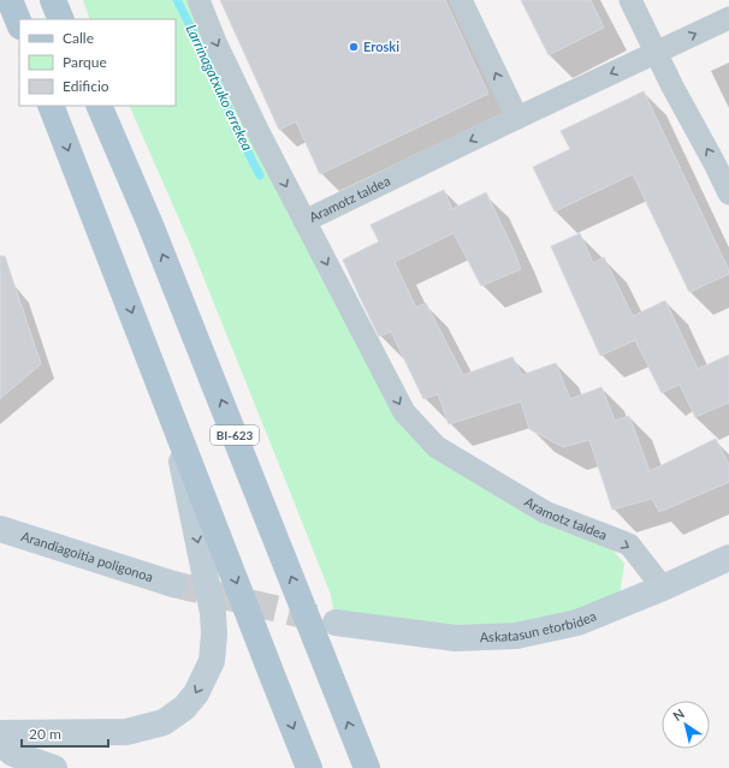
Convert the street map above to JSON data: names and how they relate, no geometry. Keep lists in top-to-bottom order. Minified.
{"streets":{"main road":["BI-623"],"street":["Aramotz taldea","Arandiagoitia poligonoa","Askatasun etorbidea"]},"crossings":[["Aramotz taldea","Askatasun etorbidea"]],"water":["Larrinagatxuko errekea"],"places":["Eroski"],"legend":["Calle","Parque","Edificio"],"scale_bar":"20 m","north":"top left"}
